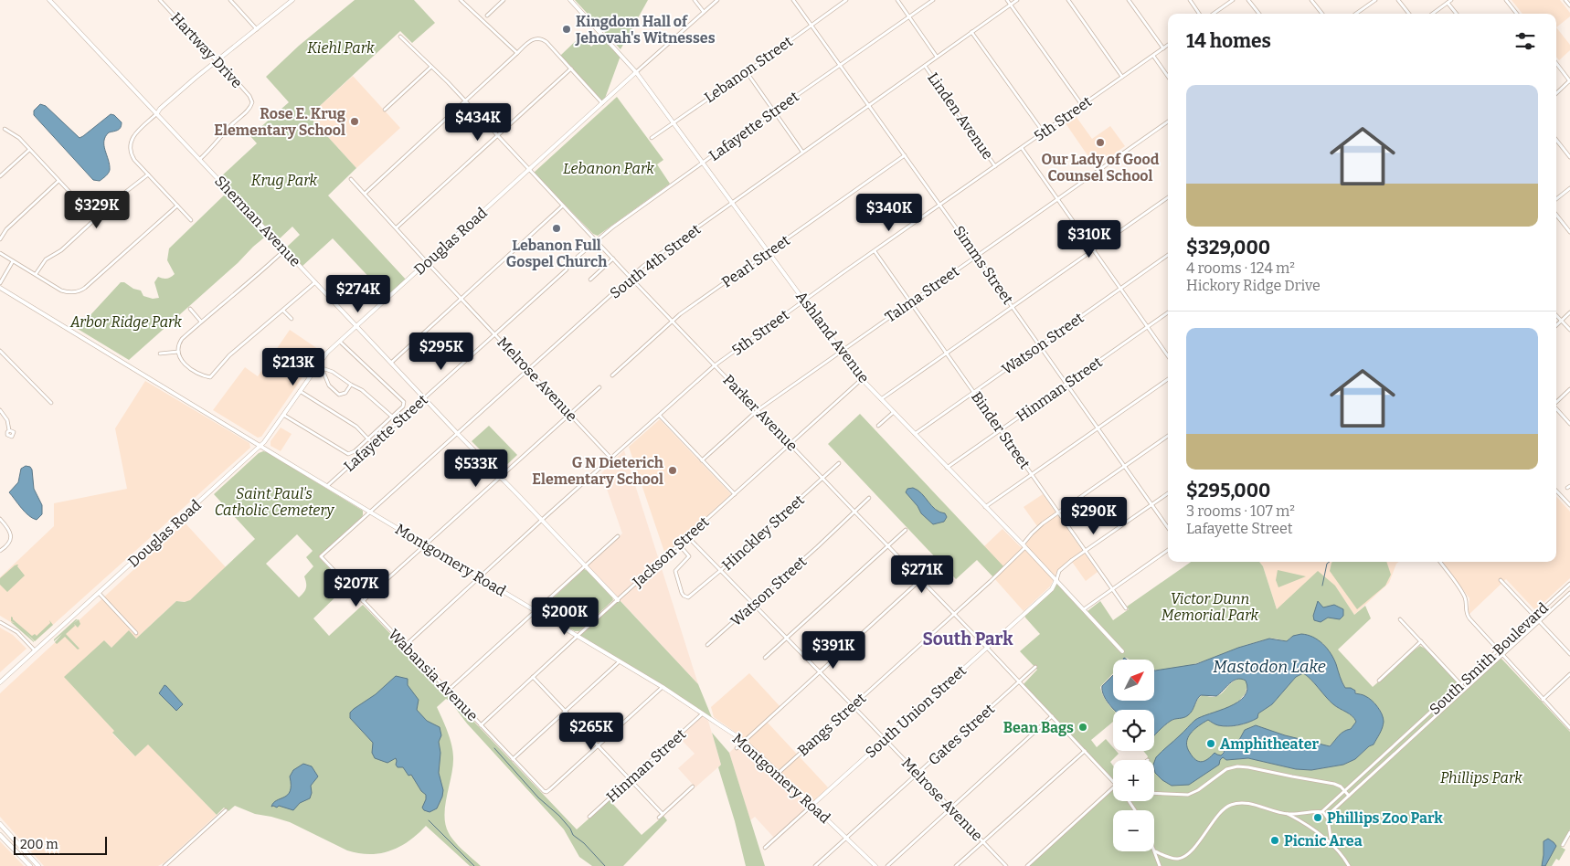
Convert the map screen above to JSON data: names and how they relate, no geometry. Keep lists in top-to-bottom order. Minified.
{"streets":{"street":["Hartway Drive","Lebanon Street","Linden Avenue","5th Street","Lafayette Street","Sherman Avenue","Douglas Road","South 4th Street","Pearl Street","Simms Street","Talma Street","Ashland Avenue","Watson Street","Melrose Avenue","Hinman Street","Parker Avenue","Binder Street","Hinckley Street","Jackson Street","Montgomery Road","South Smith Boulevard","Wabansia Avenue","South Union Street","Bangs Street","Gates Street"]},"crossings":[["Hartway Drive","Sherman Avenue"],["Lebanon Street","Simms Street"],["Lebanon Street","Ashland Avenue"],["Linden Avenue","5th Street"],["Linden Avenue","South 4th Street"],["5th Street","Sherman Avenue"],["5th Street","Simms Street"],["5th Street","Ashland Avenue"],["5th Street","Melrose Avenue"],["5th Street","Parker Avenue"],["5th Street","Binder Street"],["5th Street","Montgomery Road"],["5th Street","Wabansia Avenue"],["Lafayette Street","Sherman Avenue"],["Lafayette Street","Simms Street"],["Lafayette Street","Ashland Avenue"],["Lafayette Street","Melrose Avenue"],["Lafayette Street","Parker Avenue"],["Lafayette Street","Montgomery Road"],["Sherman Avenue","Douglas Road"],["Sherman Avenue","South 4th Street"],["Sherman Avenue","Jackson Street"],["Douglas Road","Ashland Avenue"],["Douglas Road","Melrose Avenue"],["Douglas Road","Parker Avenue"],["Douglas Road","Montgomery Road"],["South 4th Street","Simms Street"],["South 4th Street","Ashland Avenue"],["South 4th Street","Melrose Avenue"],["South 4th Street","Parker Avenue"],["South 4th Street","Montgomery Road"],["South 4th Street","Wabansia Avenue"],["Pearl Street","Simms Street"],["Pearl Street","Ashland Avenue"],["Pearl Street","Parker Avenue"],["Simms Street","Talma Street"],["Simms Street","Watson Street"],["Simms Street","Hinman Street"],["Simms Street","South Union Street"],["Simms Street","Bangs Street"],["Talma Street","Ashland Avenue"],["Talma Street","Parker Avenue"],["Talma Street","Binder Street"],["Ashland Avenue","Watson Street"],["Ashland Avenue","Hinman Street"],["Ashland Avenue","Jackson Street"],["Ashland Avenue","South Union Street"],["Ashland Avenue","Bangs Street"],["Watson Street","Melrose Avenue"],["Watson Street","Parker Avenue"],["Watson Street","Binder Street"],["Melrose Avenue","Hinckley Street"],["Melrose Avenue","Jackson Street"],["Melrose Avenue","South Union Street"],["Melrose Avenue","Bangs Street"],["Melrose Avenue","Gates Street"],["Hinman Street","Binder Street"],["Hinman Street","Montgomery Road"],["Parker Avenue","Hinckley Street"],["Parker Avenue","Jackson Street"],["Parker Avenue","South Union Street"],["Parker Avenue","Bangs Street"],["Parker Avenue","Gates Street"],["Binder Street","South Union Street"],["Binder Street","Bangs Street"],["Hinckley Street","Jackson Street"],["Jackson Street","Montgomery Road"],["Jackson Street","Wabansia Avenue"],["Montgomery Road","South Union Street"],["Montgomery Road","Bangs Street"],["Montgomery Road","Gates Street"]],"districts":["South Park"],"water":["Mastodon Lake"],"parks":["Kiehl Park","Lebanon Park","Krug Park","Arbor Ridge Park","Saint Paul's Catholic Cemetery","Victor Dunn Memorial Park","Phillips Park"],"places":["Kingdom Hall of Jehovah's Witnesses","Rose E. Krug Elementary School","Our Lady of Good Counsel School","Lebanon Full Gospel Church","G N Dieterich Elementary School","Bean Bags","Amphitheater","Phillips Zoo Park","Picnic Area"],"scale_bar":"200 m","north":"top right","page":{"heading":"14 homes","list":[{"name":"$329,000","note":"4 rooms · 124 m² · Hickory Ridge Drive"},{"name":"$295,000","note":"3 rooms · 107 m² · Lafayette Street"}],"price":["$434K","$329K","$340K","$310K","$274K","$295K","$213K","$533K","$290K","$271K","$207K","$200K","$391K","$265K"],"map_buttons":["+","−"],"scale":"200 m"}}
